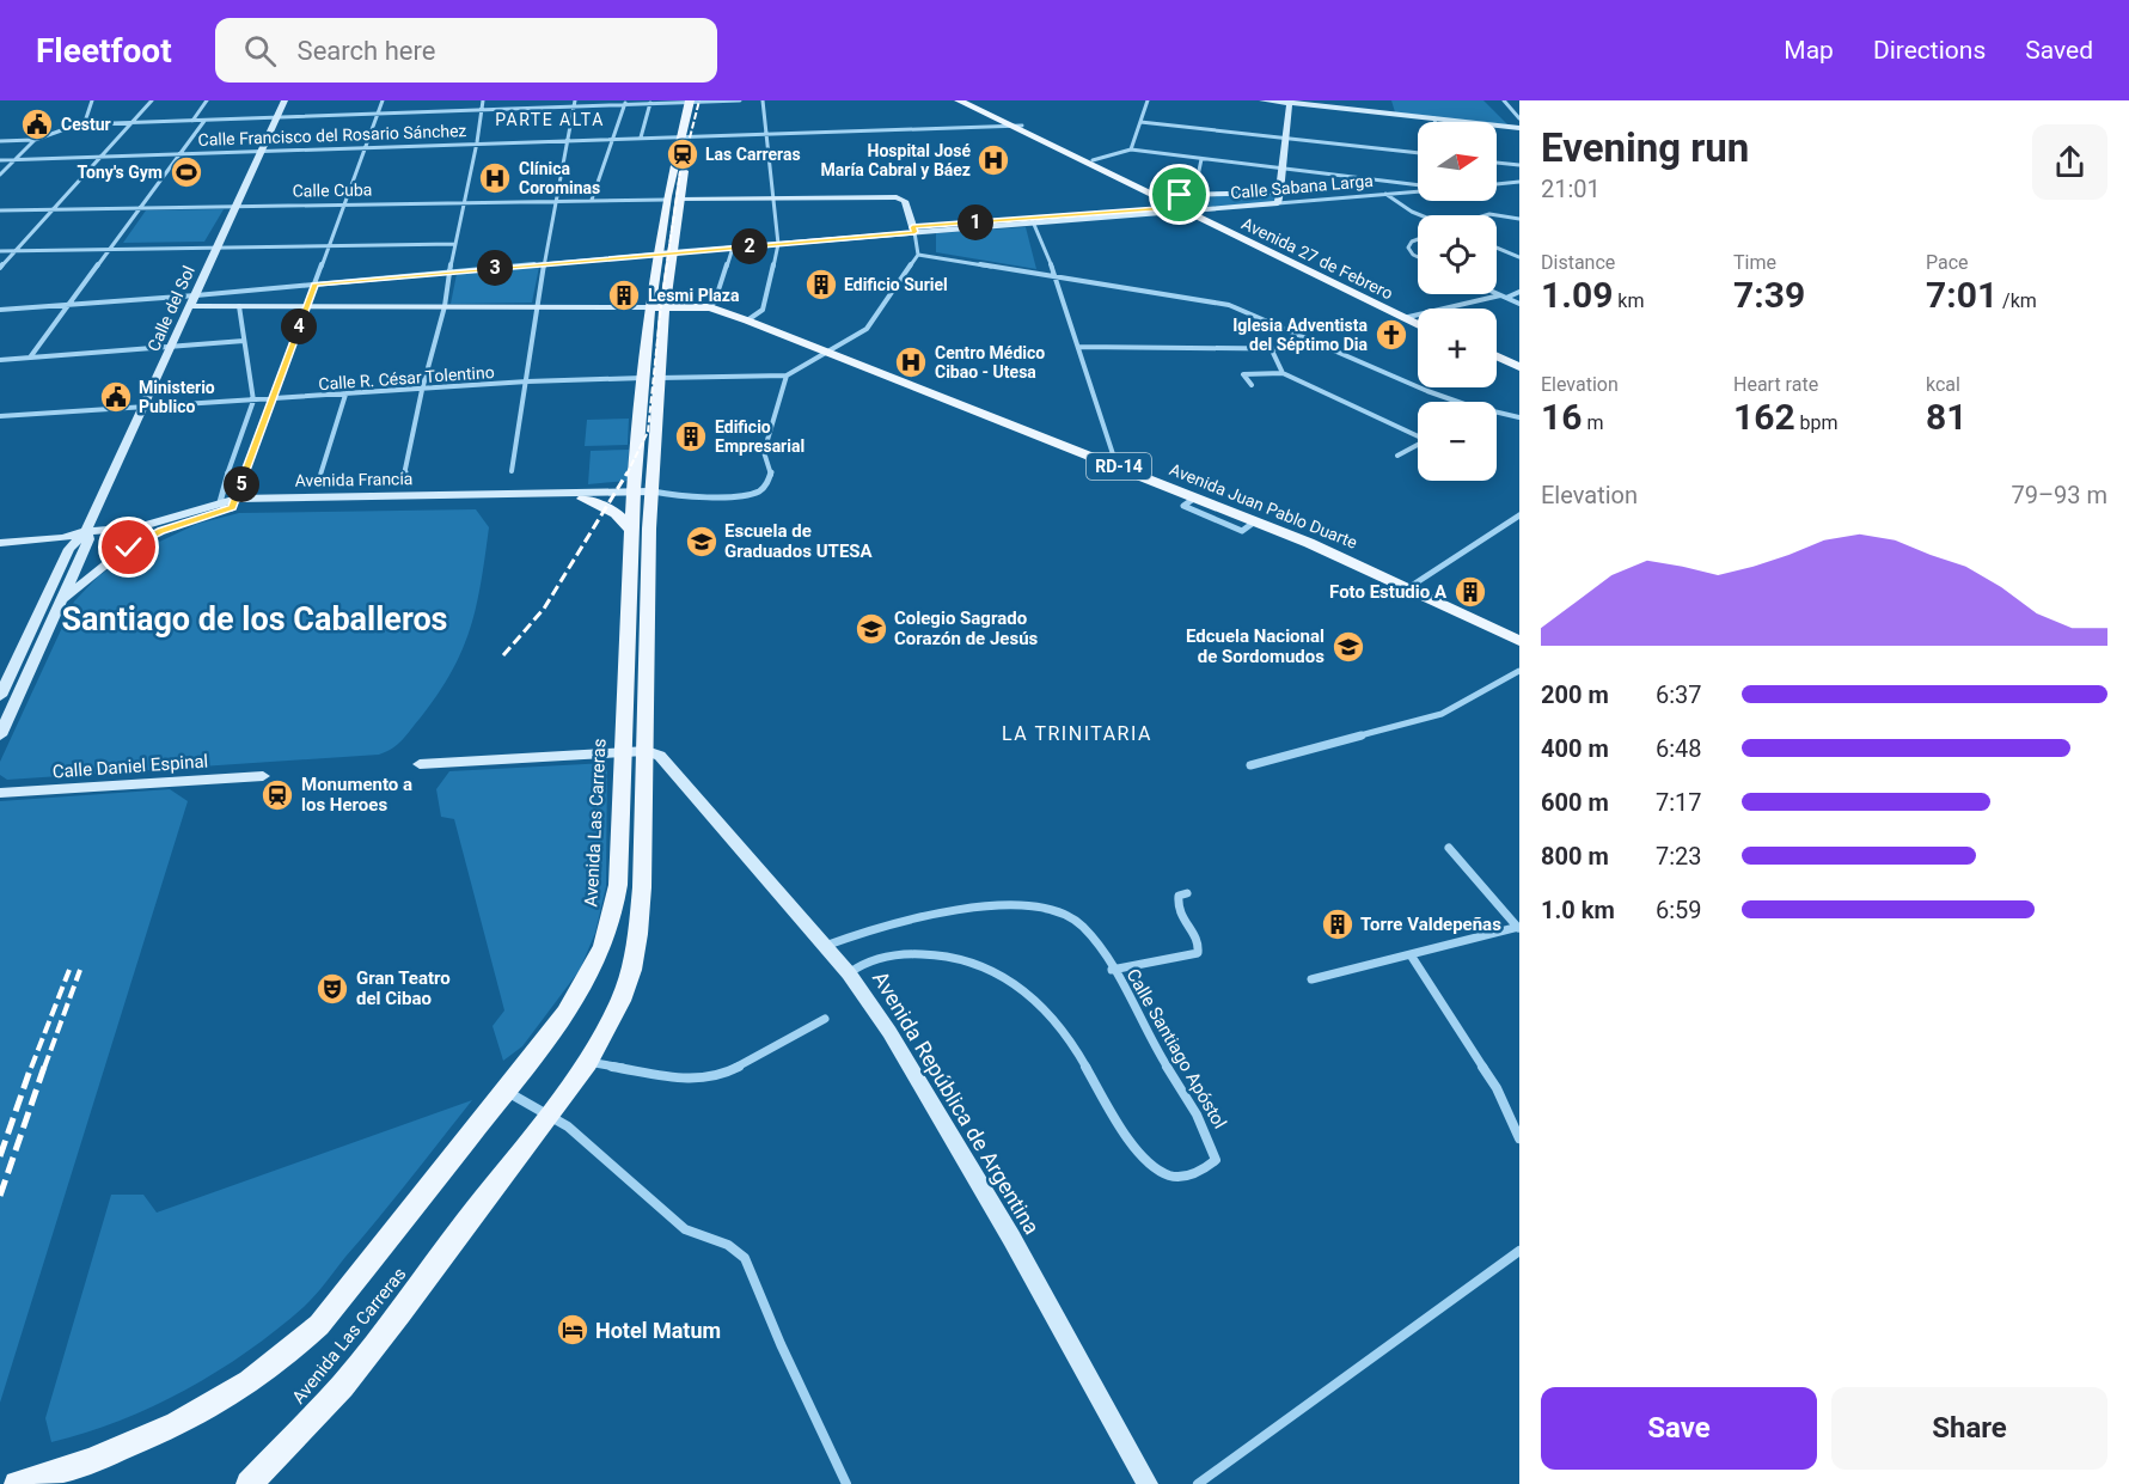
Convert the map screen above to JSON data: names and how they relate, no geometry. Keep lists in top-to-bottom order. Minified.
{"streets":{"main road":["Calle Sabana Larga","Avenida 27 de Febrero","Calle del Sol","RD-14","Avenida Francia","Avenida Juan Pablo Duarte","Calle Daniel Espinal","Avenida Las Carreras","Avenida República de Argentina"],"street":["Calle Francisco del Rosario Sánchez","Calle Cuba","Calle R. César Tolentino","Calle Santiago Apóstol"]},"crossings":[["Calle Francisco del Rosario Sánchez","Avenida 27 de Febrero"],["Calle Francisco del Rosario Sánchez","Calle del Sol"],["Calle Francisco del Rosario Sánchez","Avenida Las Carreras"],["Calle Sabana Larga","Avenida 27 de Febrero"],["Calle Sabana Larga","Calle del Sol"],["Calle Sabana Larga","Avenida Las Carreras"],["Calle Cuba","Calle del Sol"],["Calle Cuba","Avenida Las Carreras"],["Calle del Sol","Calle R. César Tolentino"],["Calle del Sol","Avenida Francia"],["Calle del Sol","Avenida Juan Pablo Duarte"],["Calle R. César Tolentino","Avenida Las Carreras"],["Avenida Francia","Avenida Las Carreras"],["Avenida Juan Pablo Duarte","Avenida Las Carreras"],["Avenida Las Carreras","Avenida República de Argentina"],["Calle Santiago Apóstol","Avenida República de Argentina"]],"districts":["PARTE ALTA","Santiago de los Caballeros","LA TRINITARIA"],"places":{"public building":["Cestur","Ministerio Publico"],"station":["Las Carreras","Monumento a los Heroes"],"hospital":["Hospital José María Cabral y Báez","Clínica Corominas","Centro Médico Cibao - Utesa"],"sports":["Tony's Gym"],"building":["Edificio Suriel","Lesmi Plaza","Edificio Empresarial","Foto Estudio A","Torre Valdepeñas"],"church":["Iglesia Adventista del Séptimo Dia"],"school or university":["Escuela de Graduados UTESA","Colegio Sagrado Corazón de Jesús","Edcuela Nacional de Sordomudos"],"theatre":["Gran Teatro del Cibao"],"hotel":["Hotel Matum"]},"north":"right","page":{"header":"Fleetfoot","search":"Search here","nav":["Map","Directions","Saved"],"heading":["Evening run","21:01"],"map_buttons":["+","−"],"pins":["1","2","3","4","5"],"stats":[["Distance","1.09 km"],["Time","7:39"],["Pace","7:01 /km"],["Elevation","16 m"],["Heart rate","162 bpm"],["kcal","81"]],"chart":["Elevation","79–93 m"],"list":[{"name":"200 m","note":"6:37"},{"name":"400 m","note":"6:48"},{"name":"600 m","note":"7:17"},{"name":"800 m","note":"7:23"},{"name":"1.0 km","note":"6:59"}],"buttons":["Save","Share"]}}
